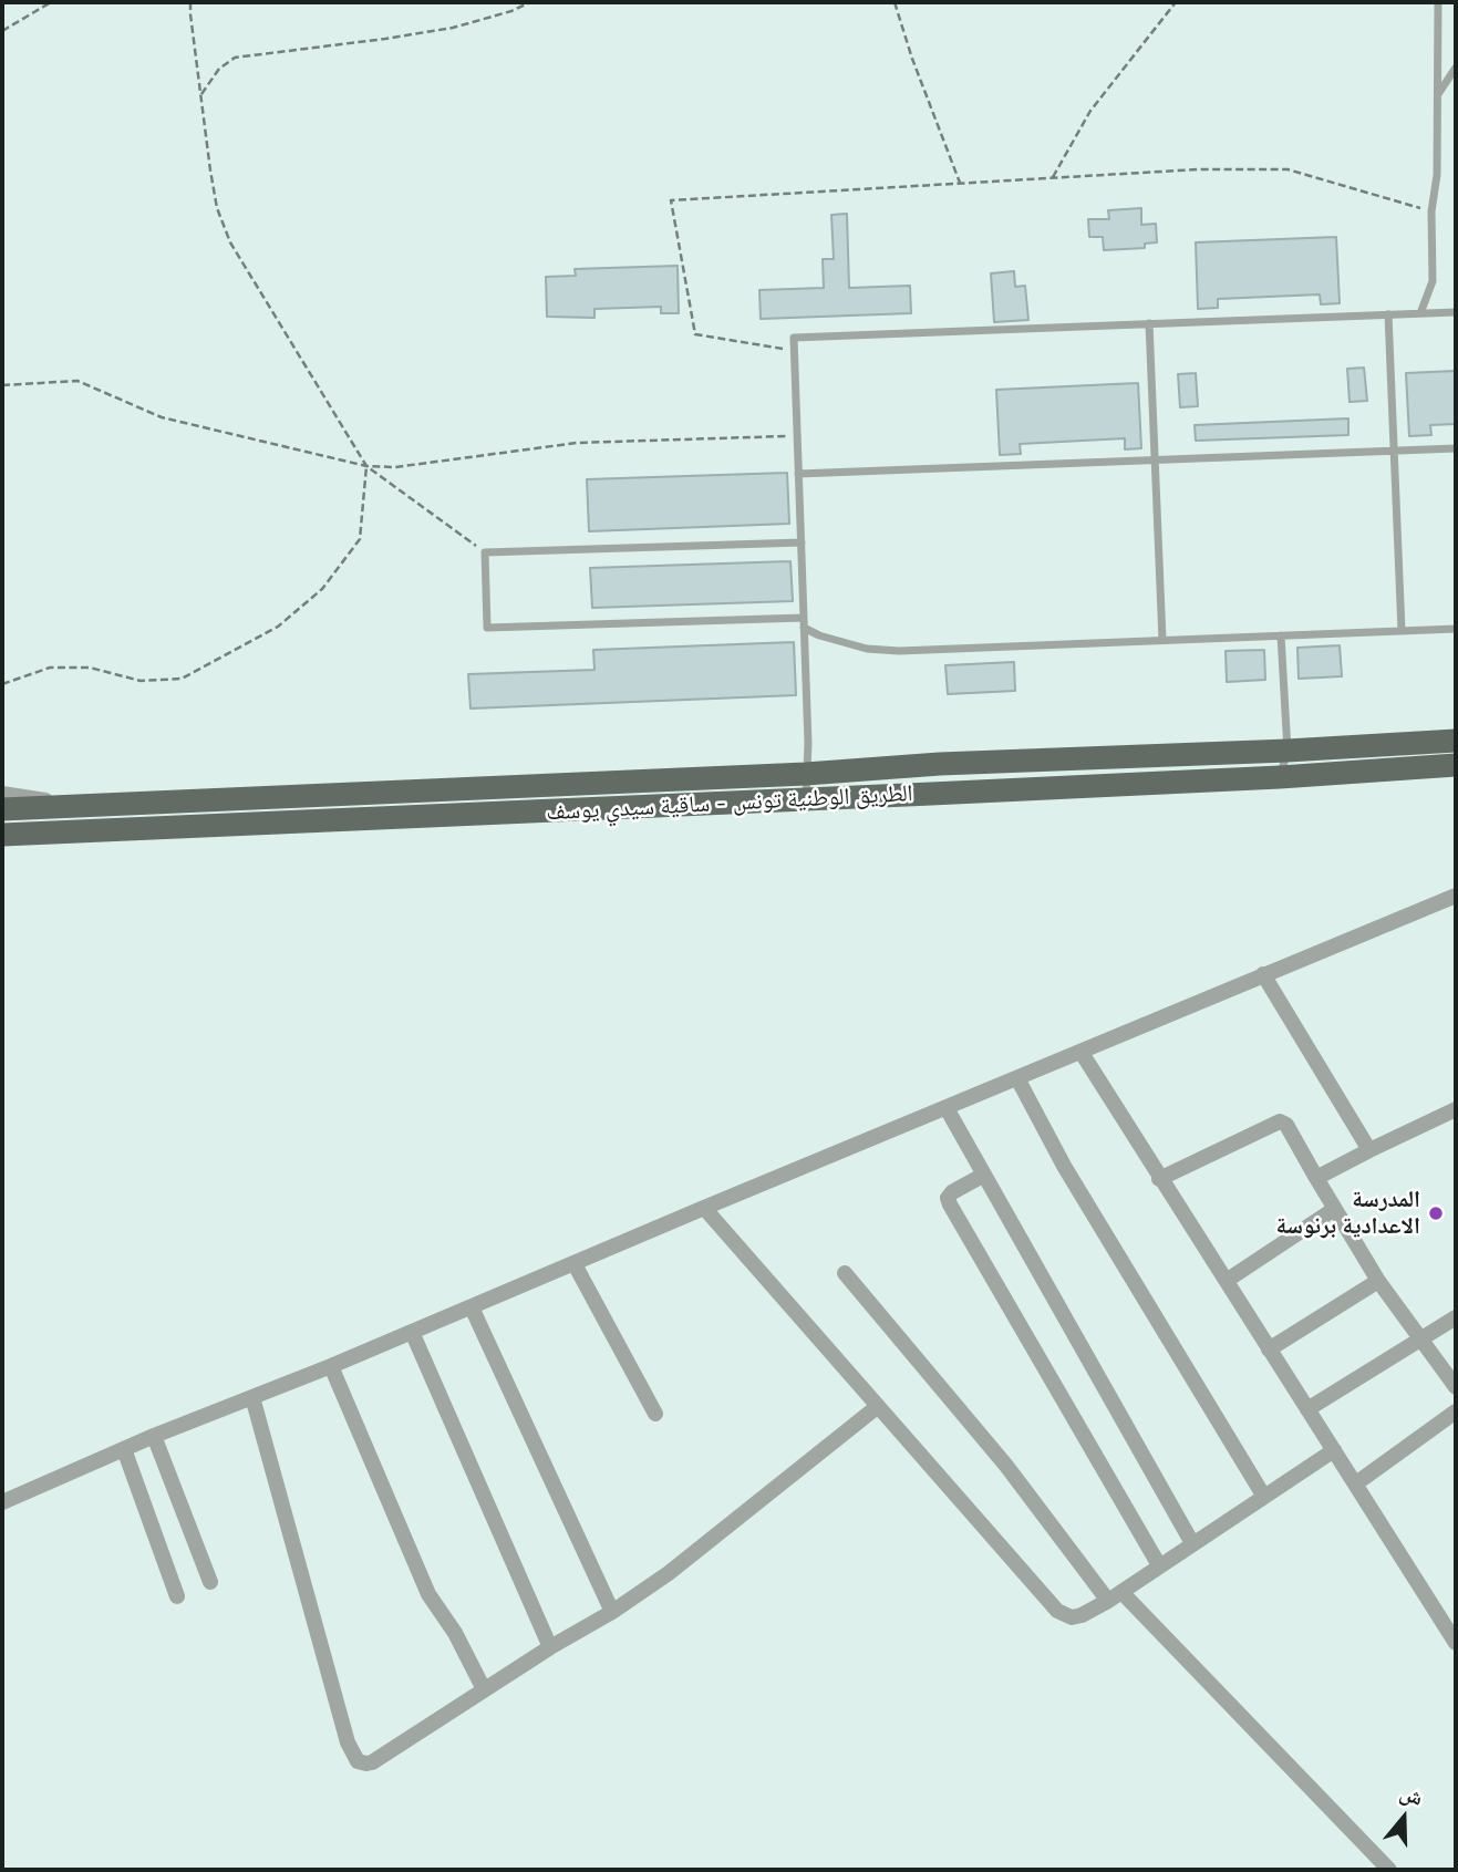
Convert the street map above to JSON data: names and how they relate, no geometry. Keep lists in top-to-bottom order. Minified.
{"streets":{"main road":["الطريق الوطنية تونس - ساقية سيدي يوسف"]},"places":["المدرسة الاعدادية برنوسة"],"north":"top"}
